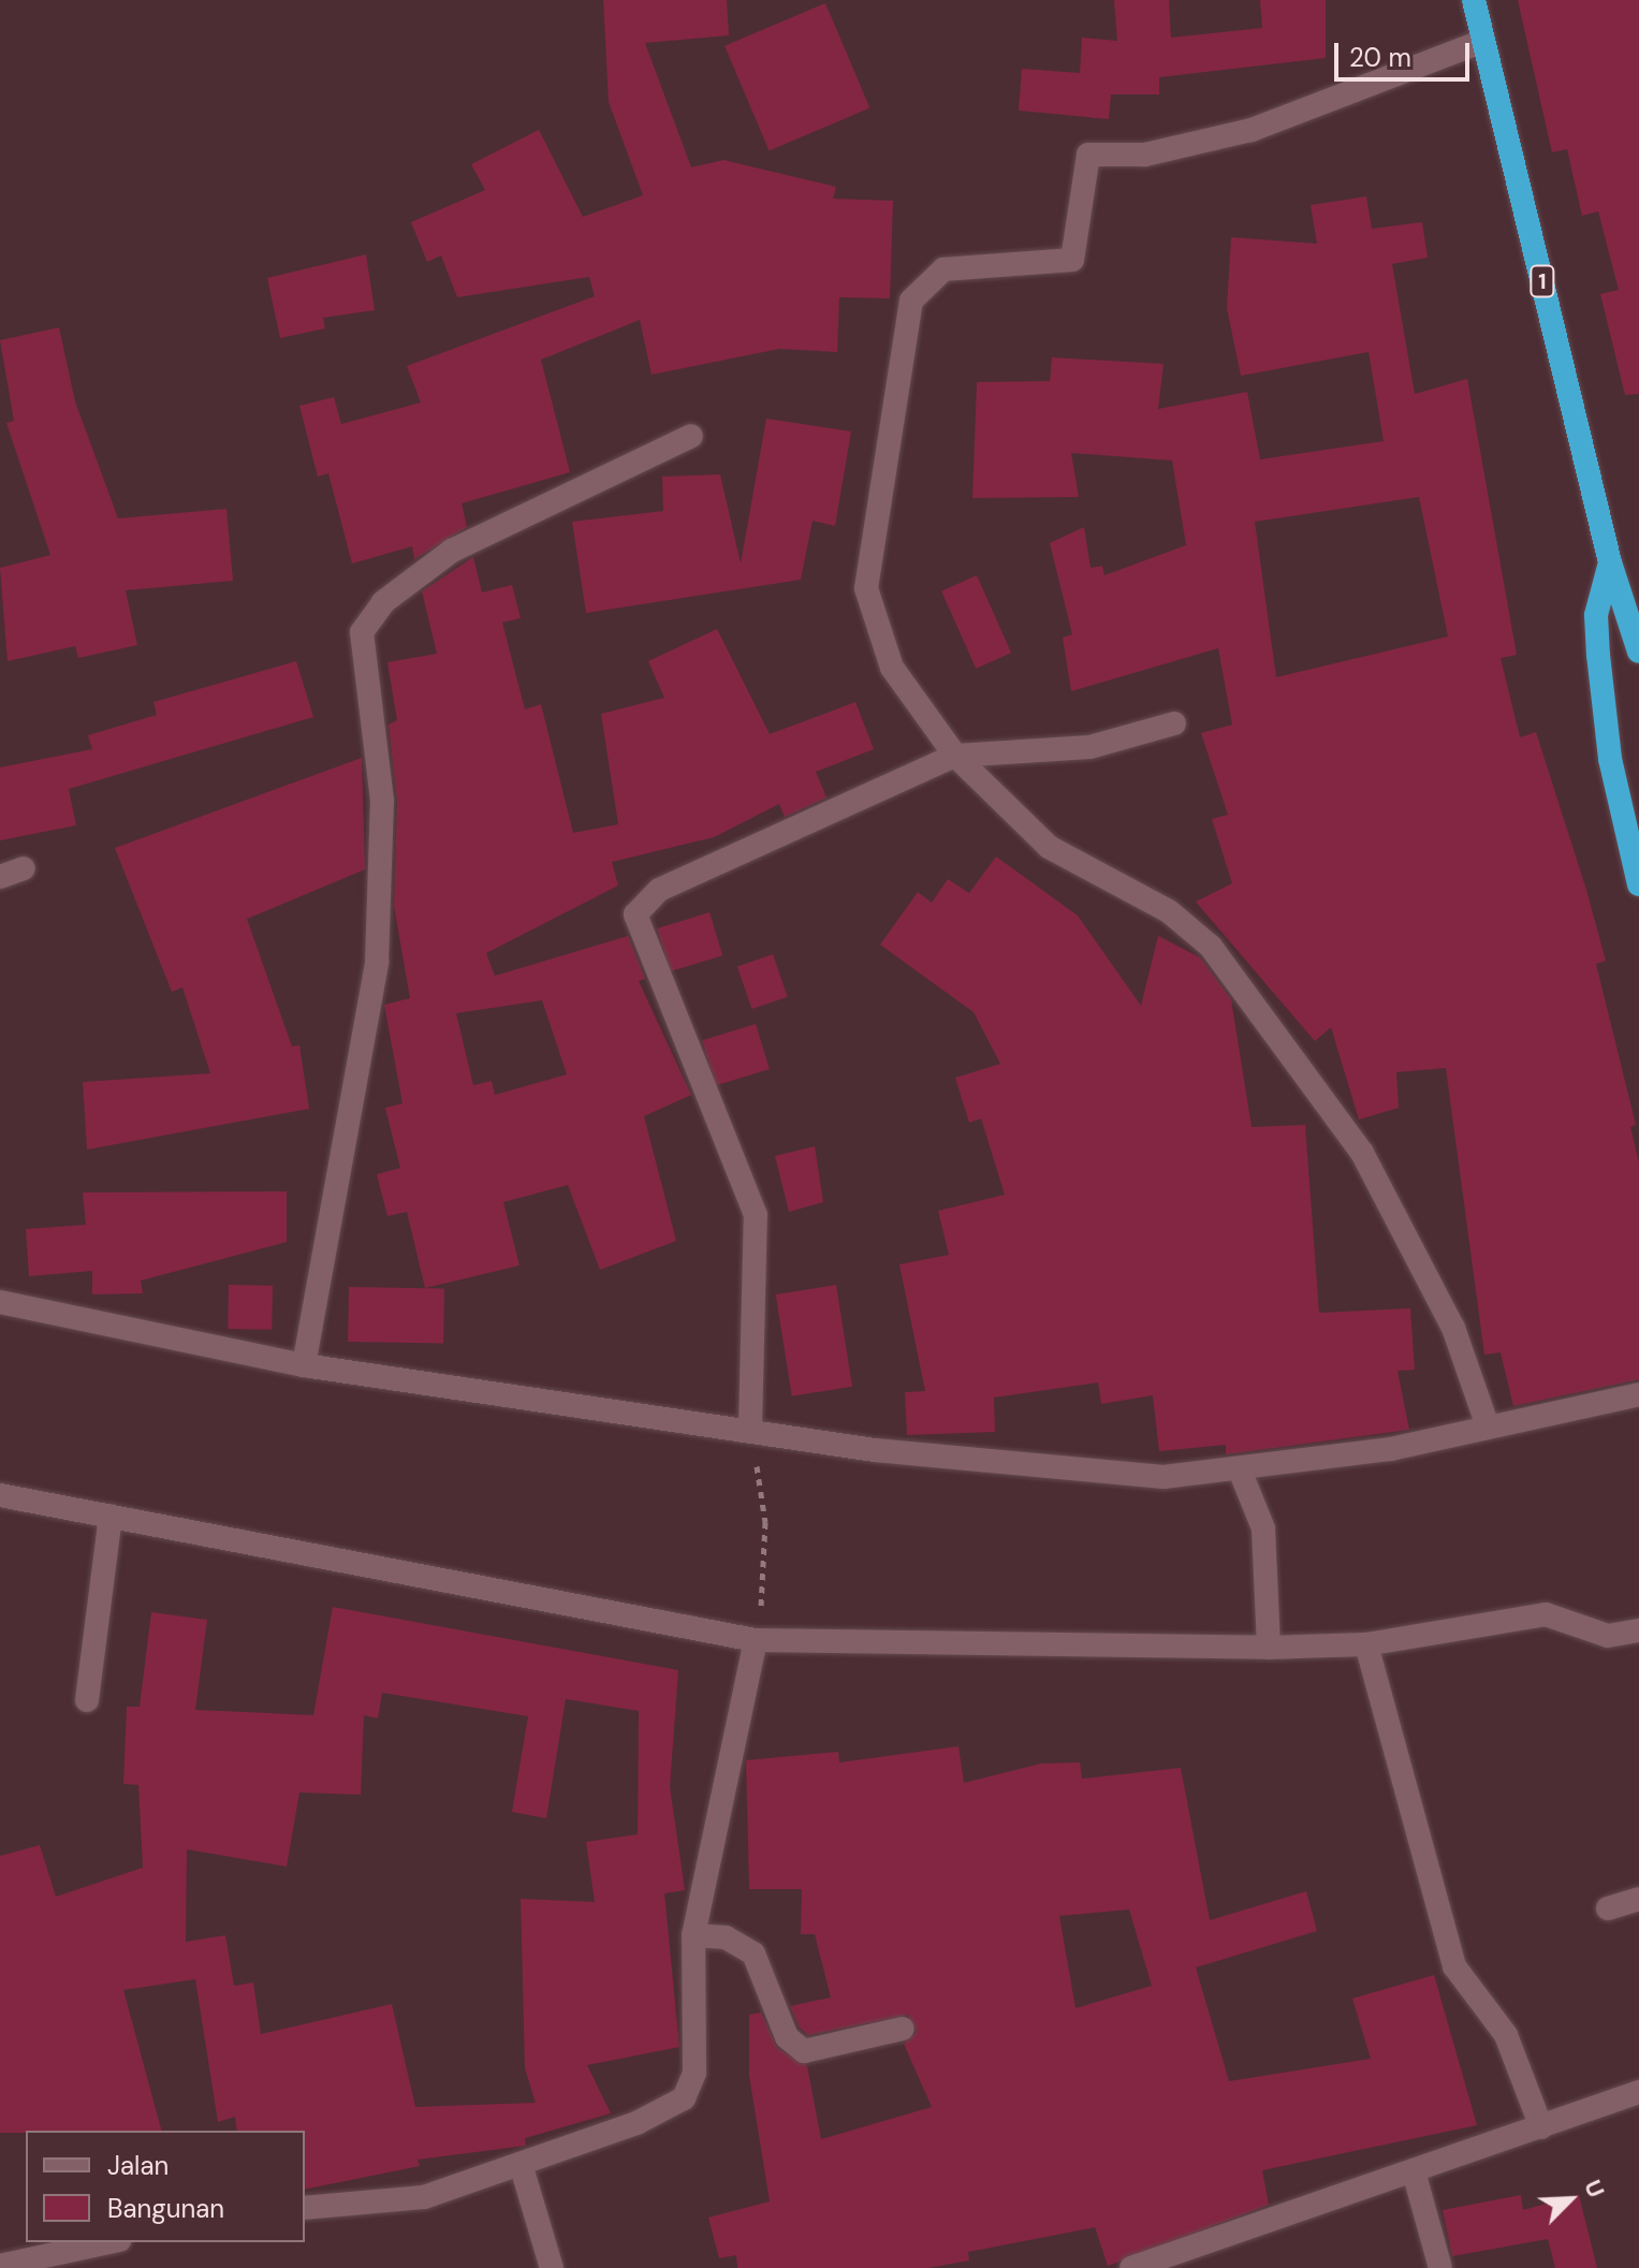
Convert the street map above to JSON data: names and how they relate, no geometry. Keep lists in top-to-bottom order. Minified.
{"streets":{"highway":["1"]},"legend":["Jalan","Bangunan"],"scale_bar":"20 m","north":"top right"}
